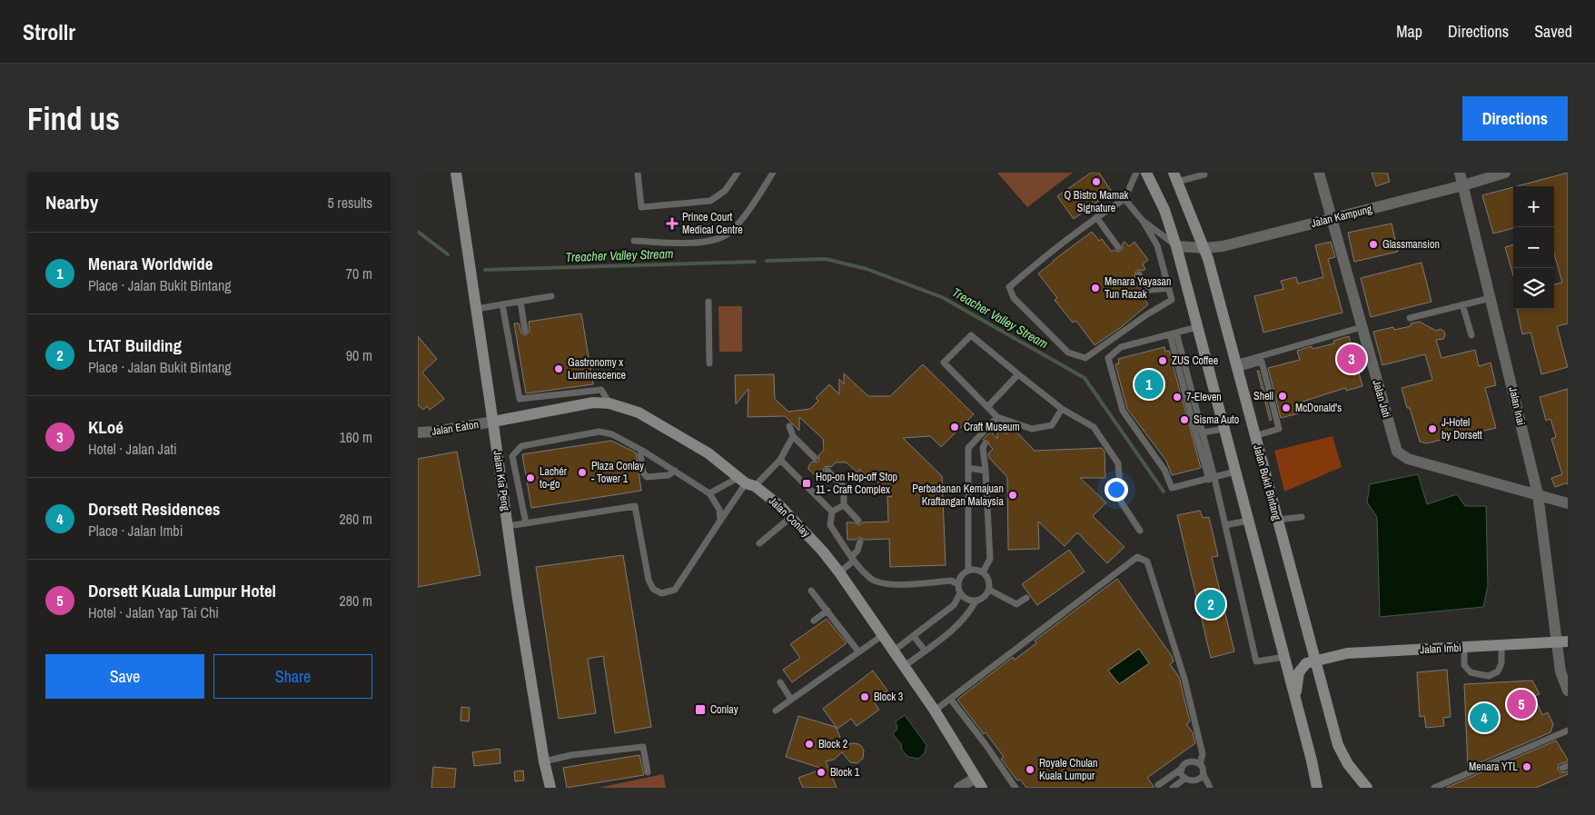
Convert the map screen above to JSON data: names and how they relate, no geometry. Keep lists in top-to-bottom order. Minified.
{"streets":{"street":["Jalan Kampung","Jalan Jati","Jalan Inai","Jalan Eaton","Jalan Kia Peng","Jalan Bukit Bintang","Jalan Conlay","Jalan Imbi"]},"crossings":[["Jalan Kampung","Jalan Jati"],["Jalan Kampung","Jalan Inai"],["Jalan Kampung","Jalan Bukit Bintang"],["Jalan Jati","Jalan Inai"],["Jalan Inai","Jalan Imbi"],["Jalan Eaton","Jalan Kia Peng"],["Jalan Eaton","Jalan Conlay"],["Jalan Kia Peng","Jalan Conlay"],["Jalan Bukit Bintang","Jalan Imbi"]],"water":["Treacher Valley Stream"],"places":{"other":["Q Bistro Mamak Signature","Glassmansion","Menara Yayasan Tun Razak","ZUS Coffee","Gastronomy x Luminescence","Shell","7-Eleven","McDonald's","Sisma Auto","Craft Museum","J-Hotel by Dorsett","Plaza Conlay - Tower 1","Lachér to-go","Perbadanan Kemajuan Kraftangan Malaysia","Block 3","Block 2","Menara YTL","Royale Chulan Kuala Lumpur","Block 1"],"health":["Prince Court Medical Centre"],"transit":["Hop-on Hop-off Stop 11 - Craft Complex","Conlay"]},"page":{"header":"Strollr","nav":["Map","Directions","Saved"],"buttons":["Directions",["Save","Share"]],"title":"Find us","heading":["Nearby","5 results"],"map_buttons":["+","−"],"list":[{"mark":"1","name":"Menara Worldwide","note":"Place · Jalan Bukit Bintang","value":"70 m"},{"mark":"2","name":"LTAT Building","note":"Place · Jalan Bukit Bintang","value":"90 m"},{"mark":"3","name":"KLoé","note":"Hotel · Jalan Jati","value":"160 m"},{"mark":"4","name":"Dorsett Residences","note":"Place · Jalan Imbi","value":"260 m"},{"mark":"5","name":"Dorsett Kuala Lumpur Hotel","note":"Hotel · Jalan Yap Tai Chi","value":"280 m"}],"pins":["3","1","2","5","4"]}}
